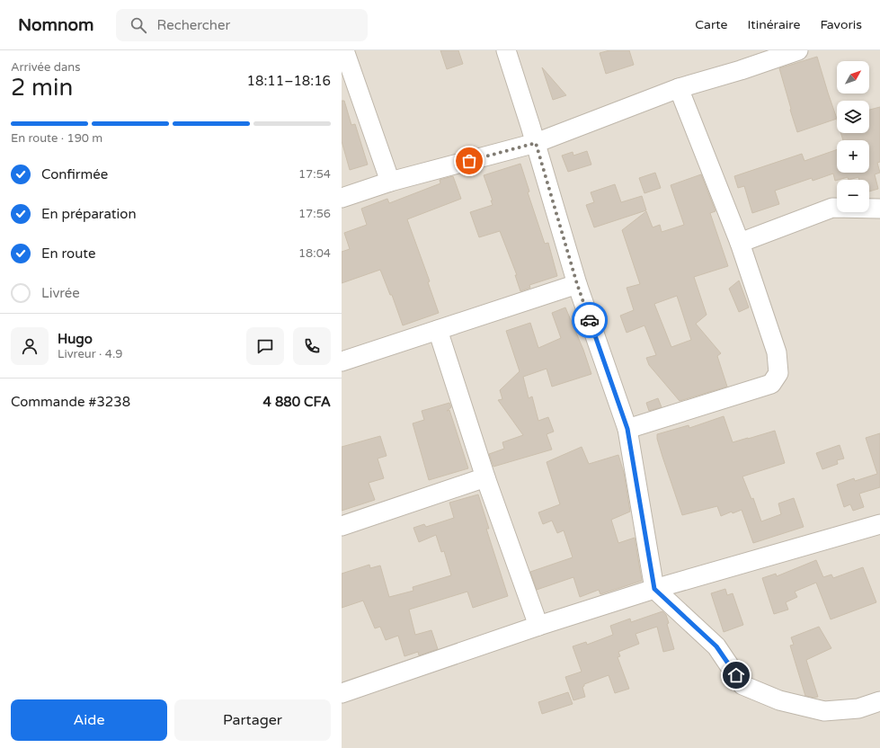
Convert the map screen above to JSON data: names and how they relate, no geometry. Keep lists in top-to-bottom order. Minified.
{"north":"top right","page":{"header":"Nomnom","search":"Rechercher","nav":["Carte","Itinéraire","Favoris"],"heading":["2 min","Arrivée dans","18:11–18:16"],"panel":["Hugo","Livreur · 4.9","Commande #3238","4 880 CFA"],"map_buttons":["+","−"],"bar":"En route · 190 m","list":[["Confirmée","17:54"],["En préparation","17:56"],["En route","18:04"],"Livrée"],"buttons":["Aide","Partager"]}}
